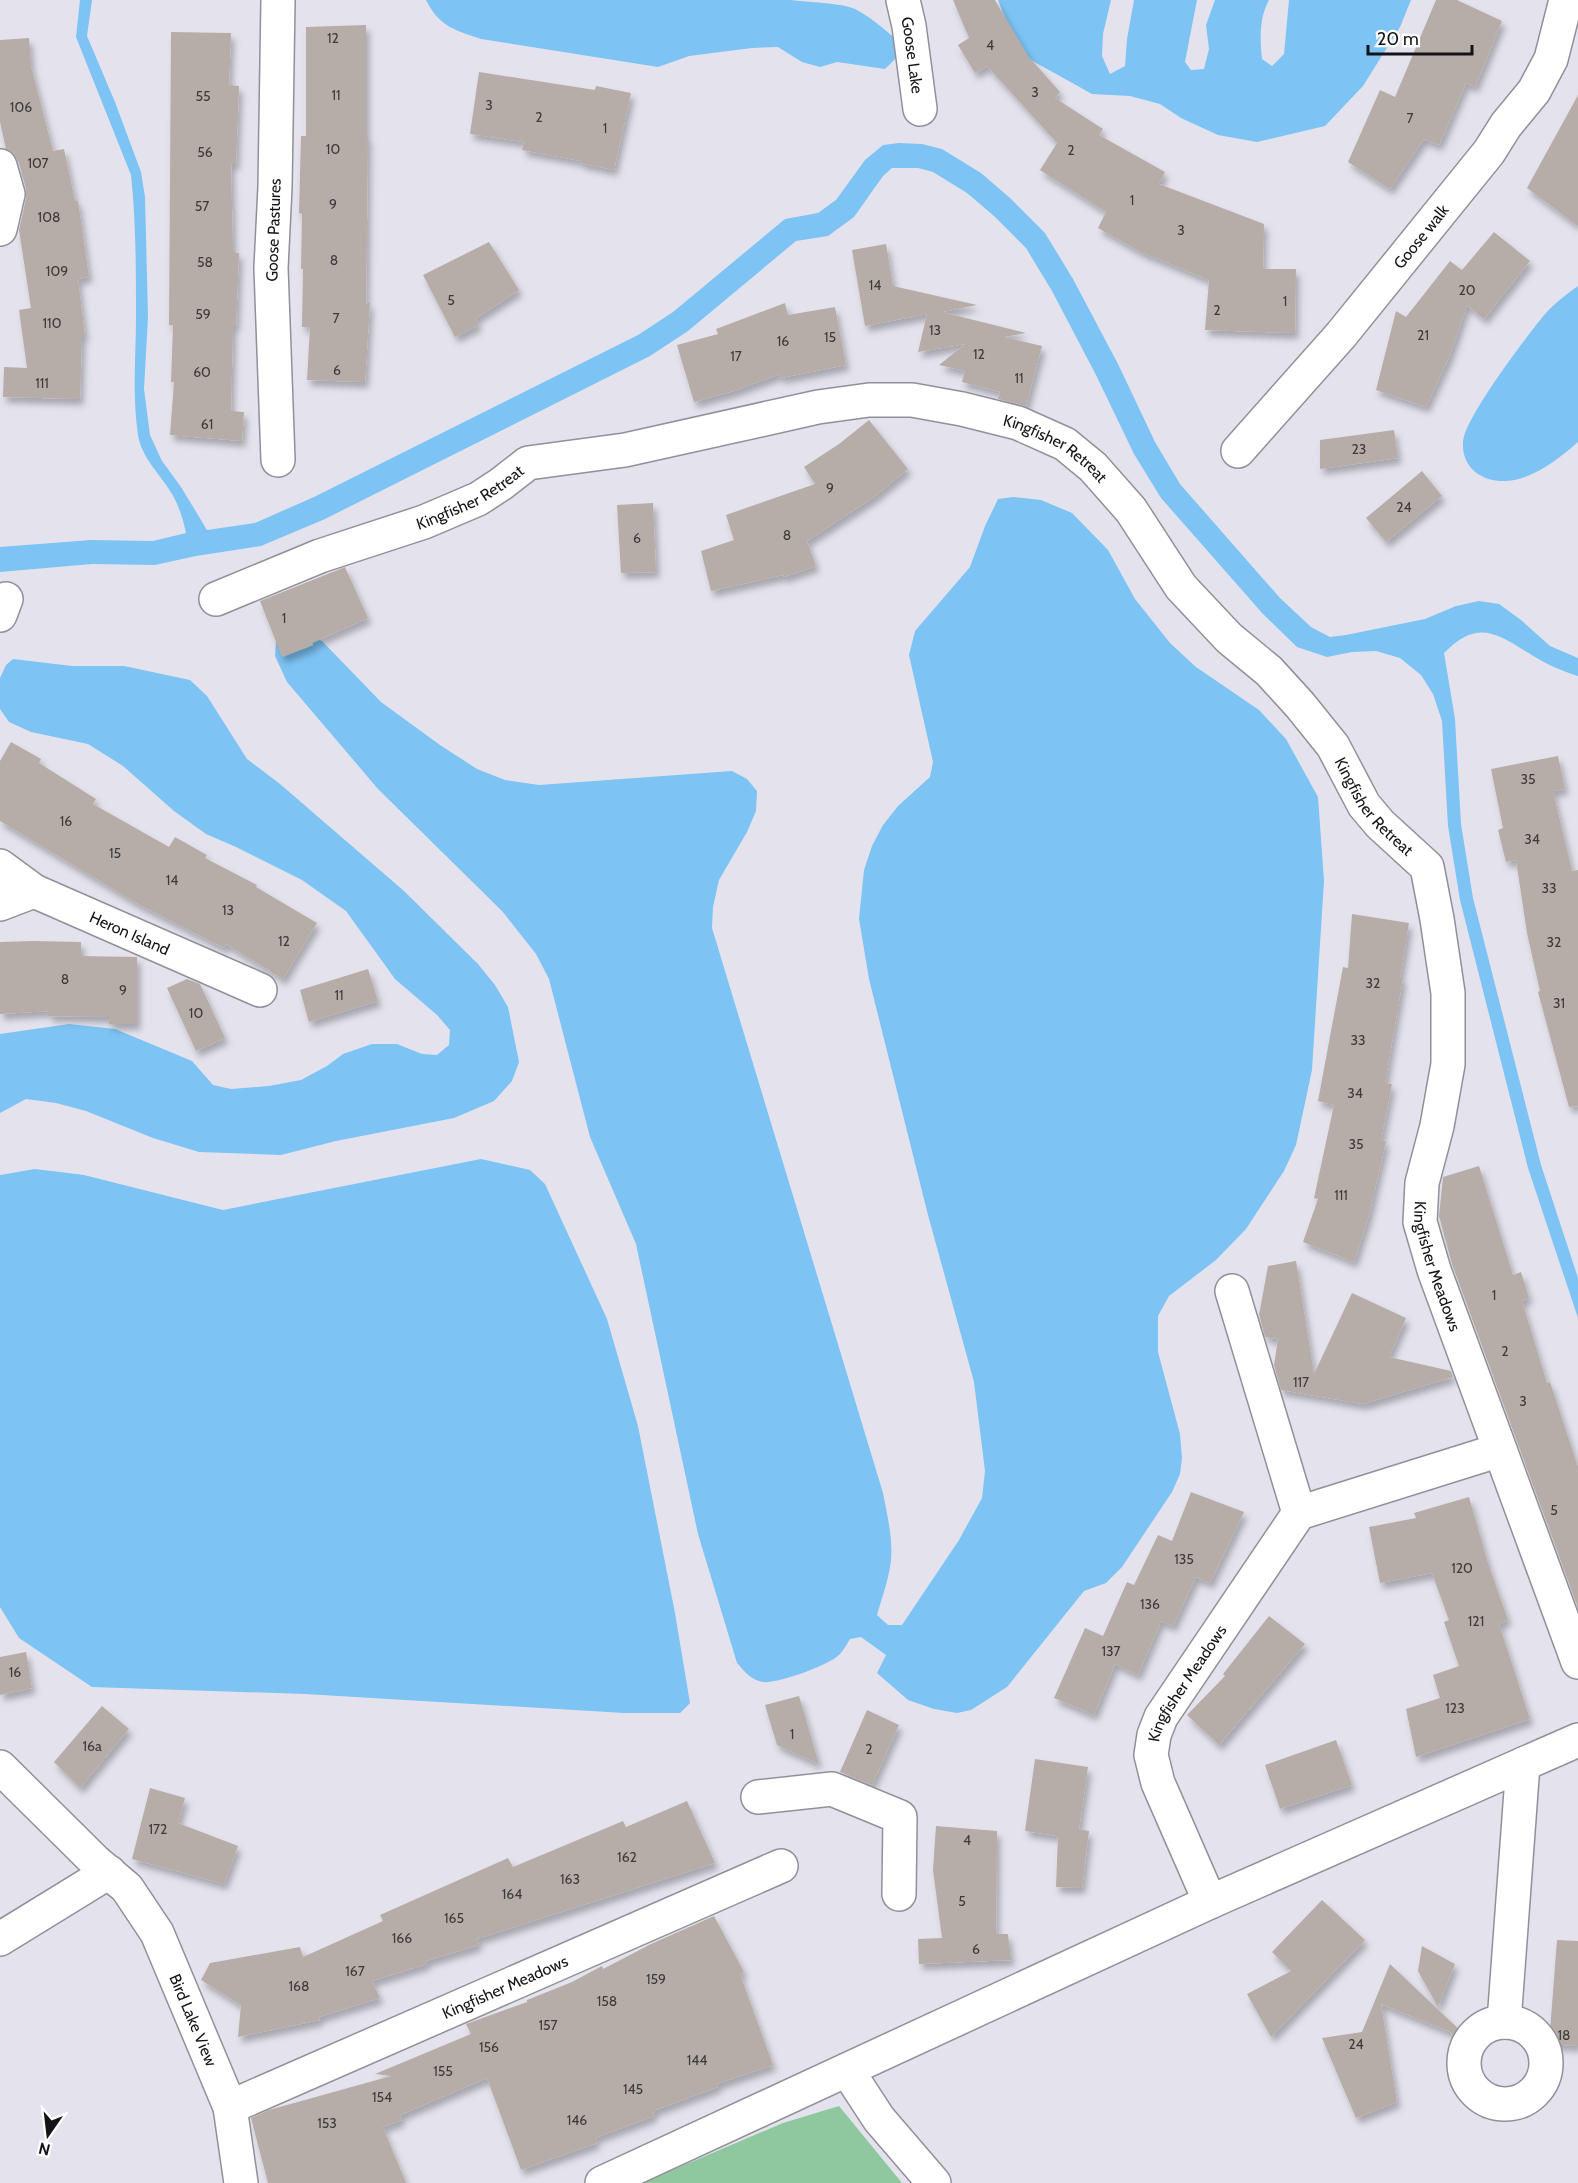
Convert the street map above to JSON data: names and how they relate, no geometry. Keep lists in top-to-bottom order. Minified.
{"streets":{"street":["Goose Lake","Goose Pastures","Goose walk","Kingfisher Retreat","Heron Island","Kingfisher Meadows","Bird Lake View"]},"crossings":[["Kingfisher Retreat","Kingfisher Meadows"],["Kingfisher Meadows","Bird Lake View"]],"house_numbers":["12","4","3","11","55","3","106","2","7","1","10","2","56","107","1","9","57","108","3","8","58","109","14","20","5","1","2","59","7","110","13","21","15","16","12","17","6","60","11","111","61","23","9","24","8","6","1","35","16","34","15","14","33","13","12","32","8","32","9","11","31","10","33","34","35","111","1","2","117","3","5","135","120","136","121","137","16","123","1","16a","2","172","4","162","163","164","5","165","166","6","167","159","168","158","157","18","24","156","144","155","145","154","146","153"],"scale_bar":"20 m","north":"bottom"}
